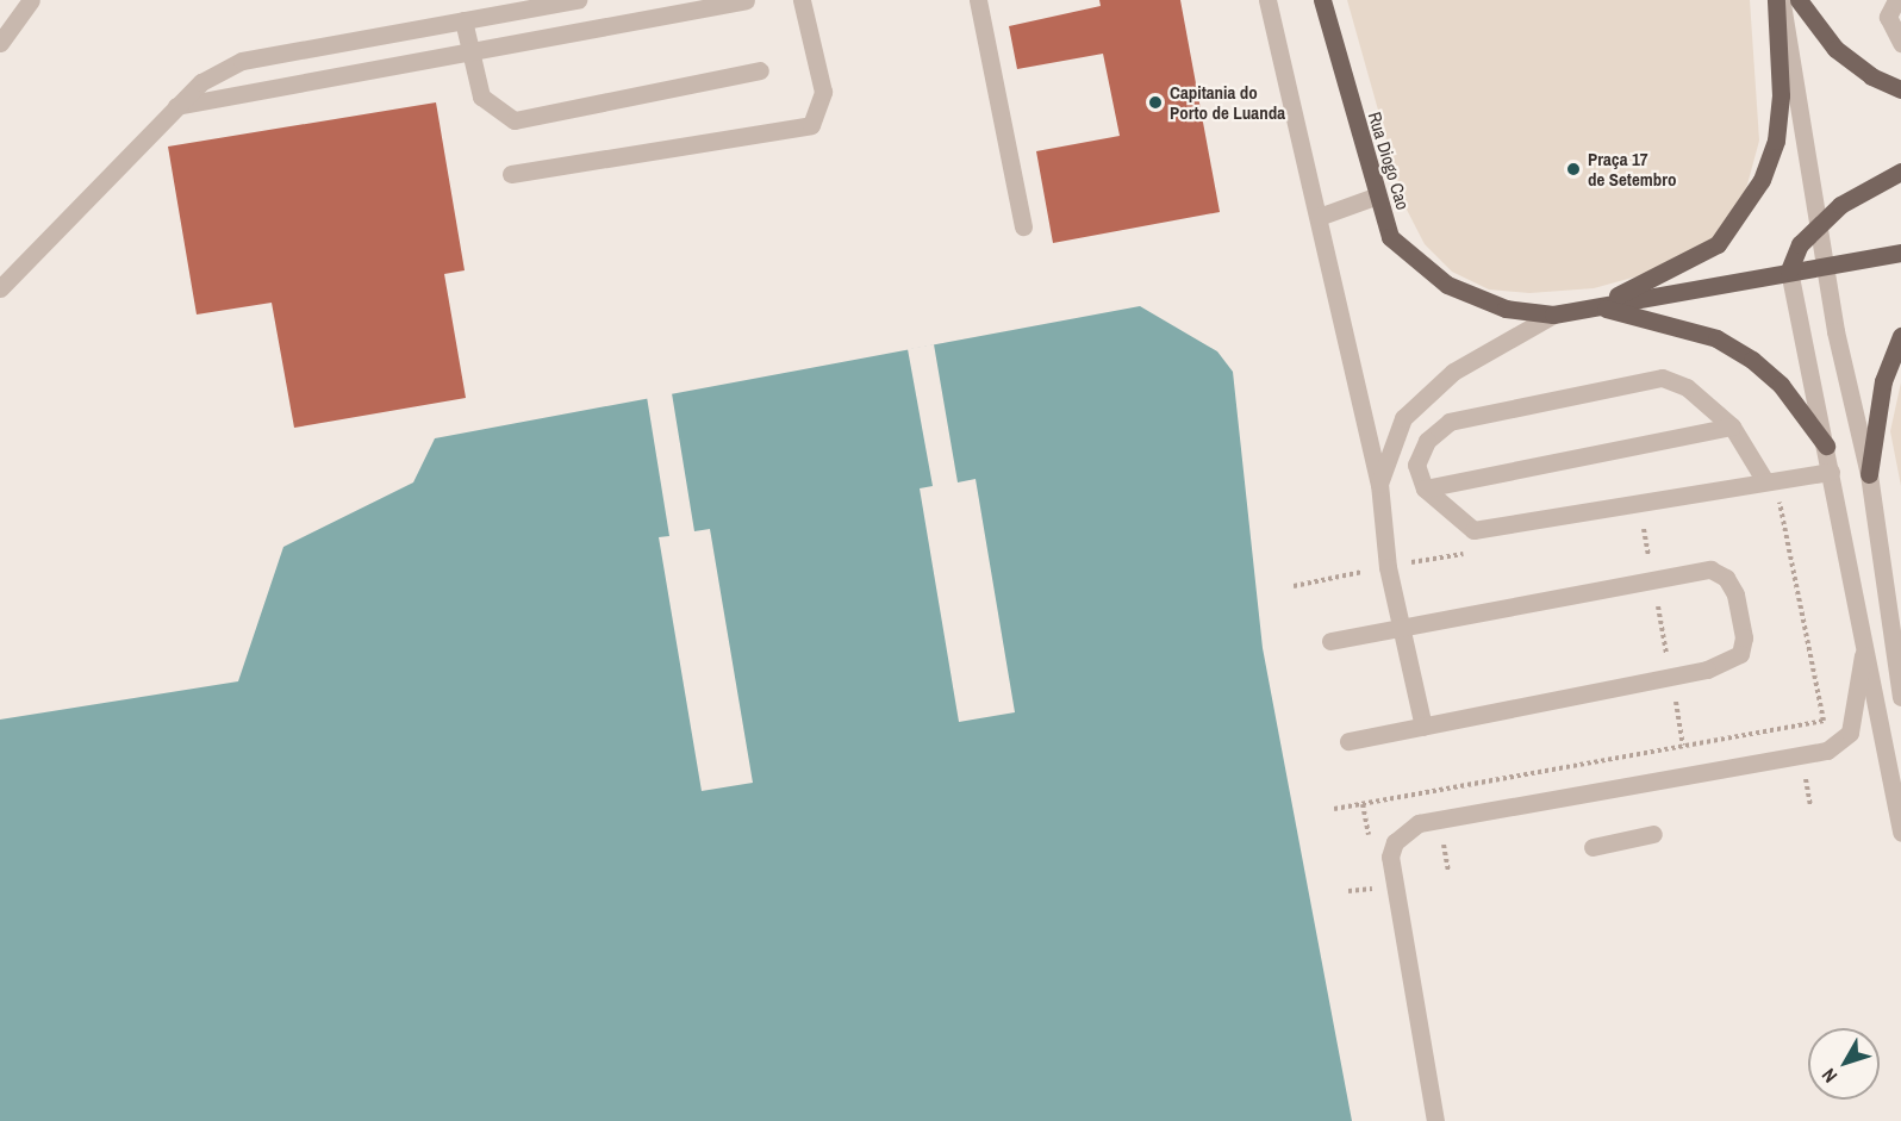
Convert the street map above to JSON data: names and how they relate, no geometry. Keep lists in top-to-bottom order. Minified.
{"streets":{"main road":["Rua Diogo Cao"]},"places":["Capitania do Porto de Luanda","Praça 17 de Setembro"],"north":"bottom left"}
